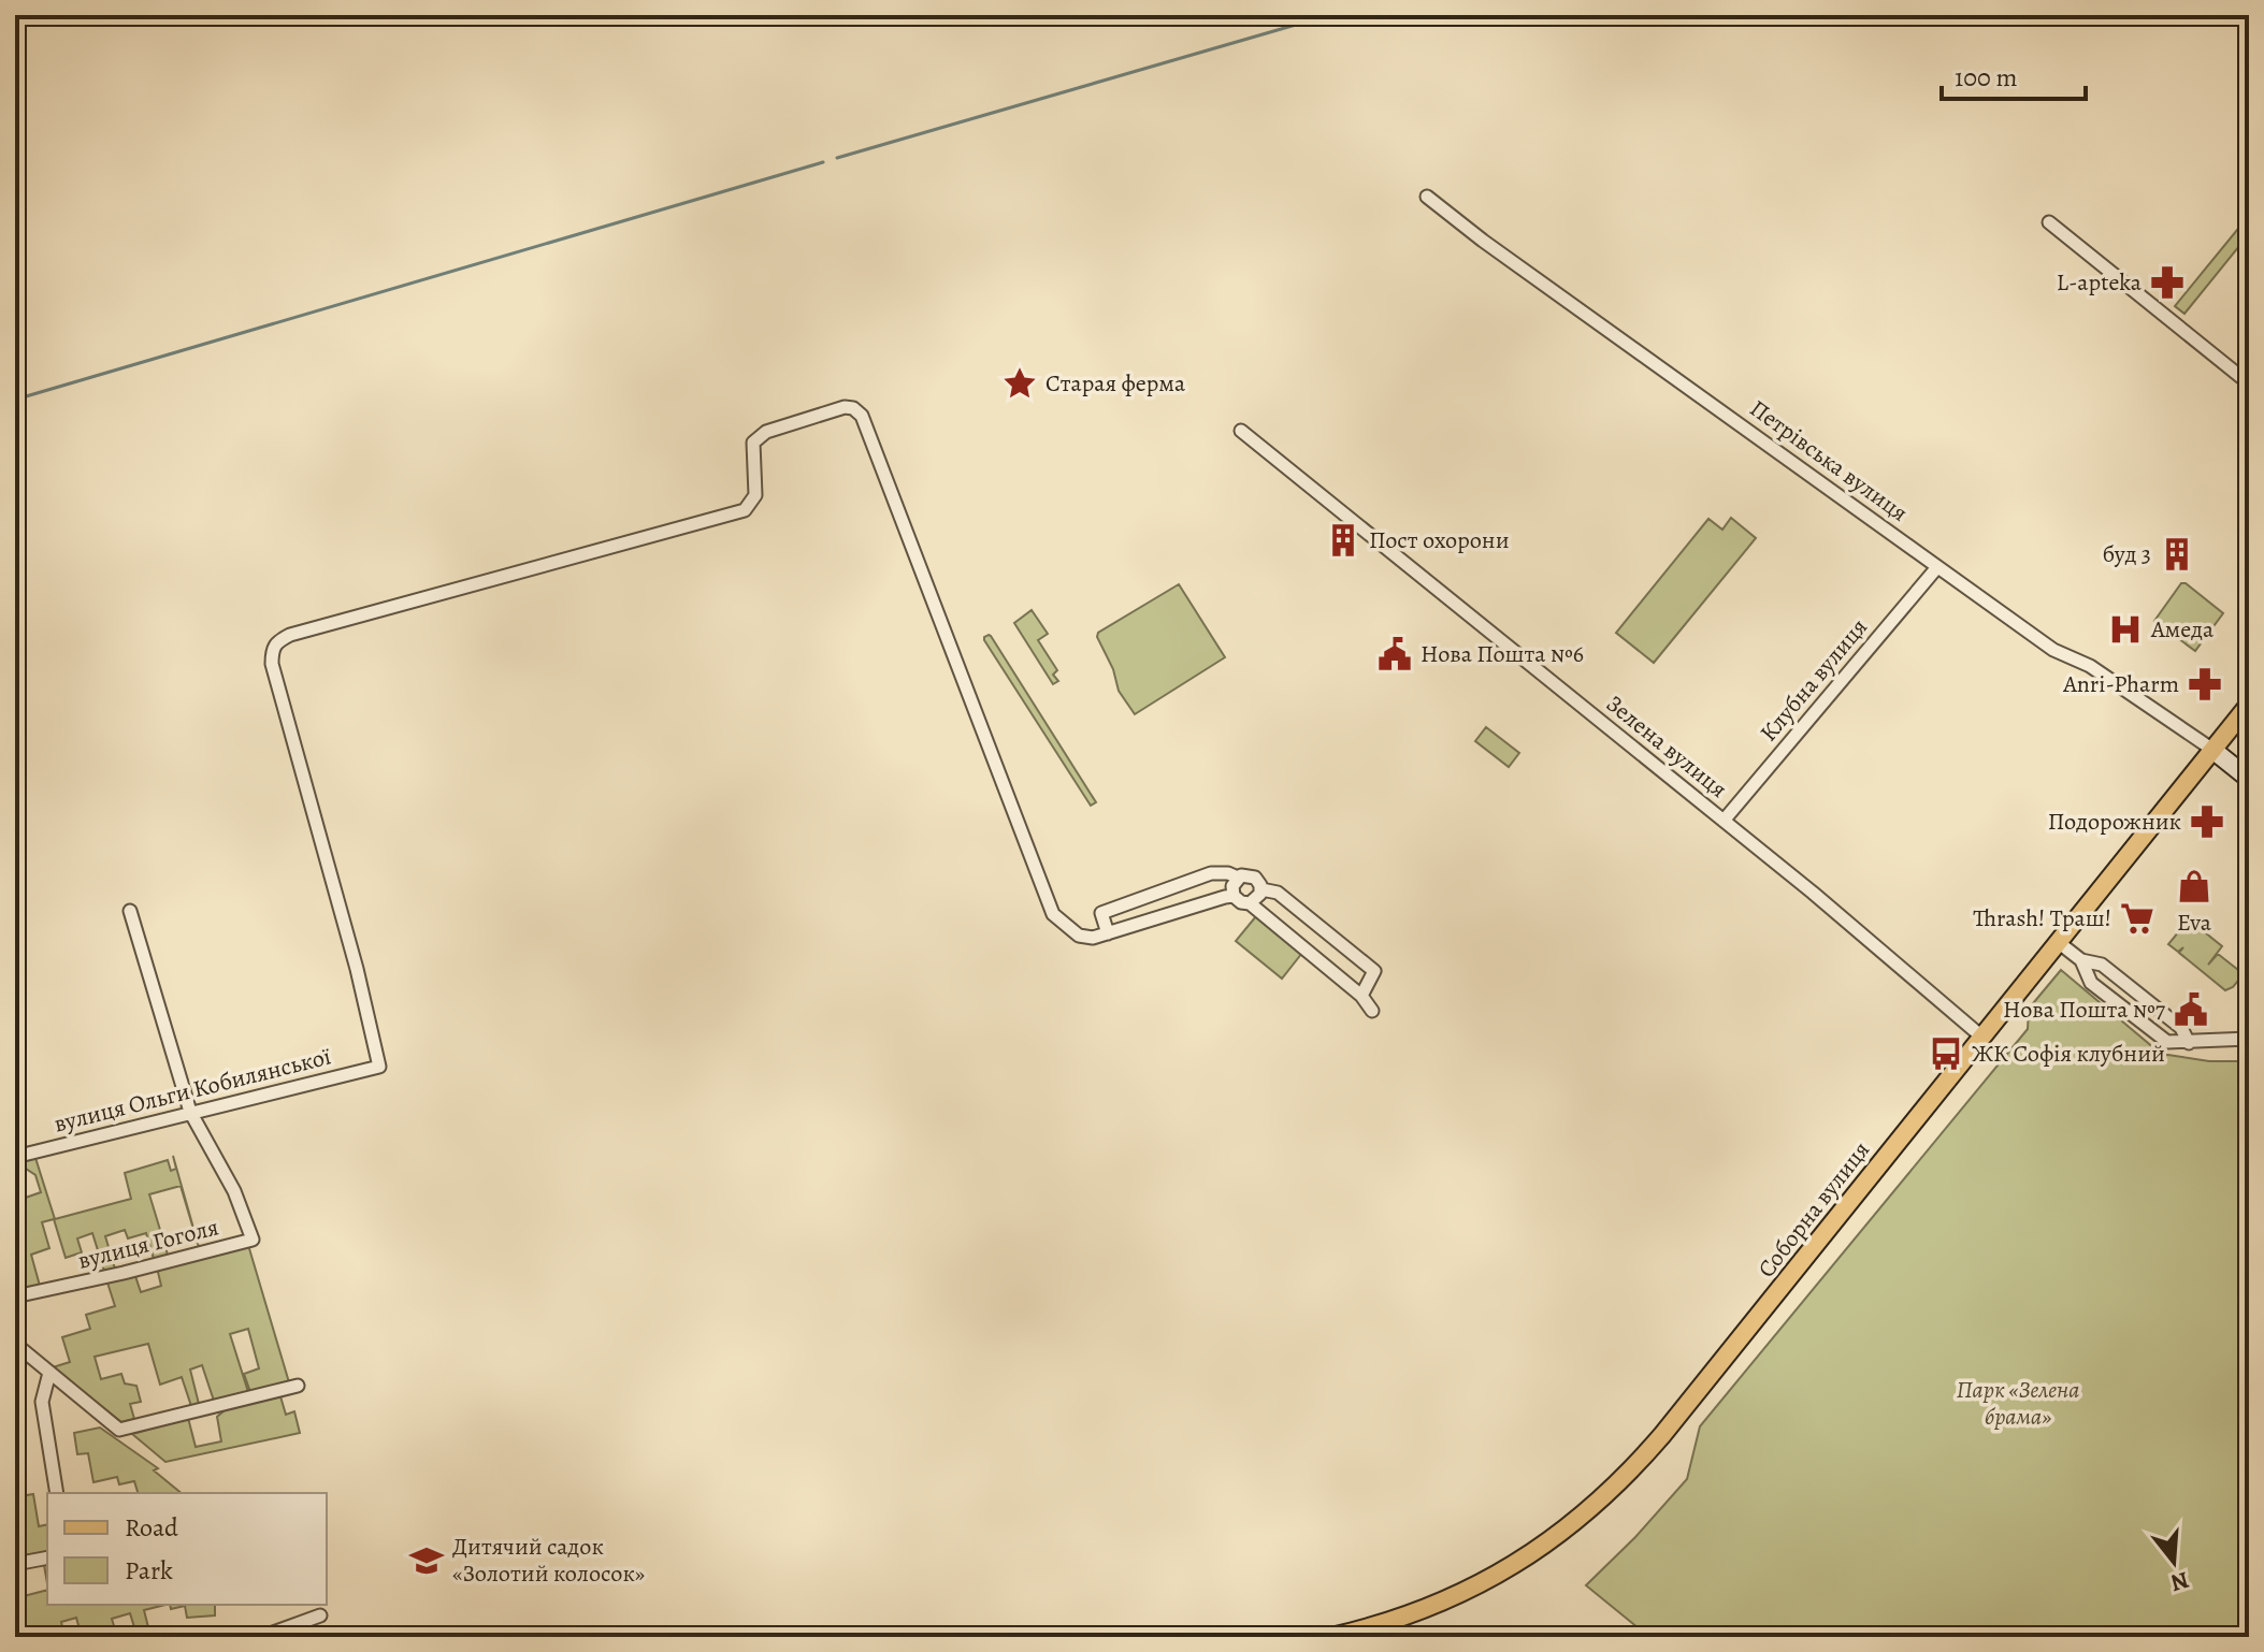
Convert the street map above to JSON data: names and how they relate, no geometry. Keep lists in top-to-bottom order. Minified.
{"streets":{"main road":["Соборна вулиця"],"street":["Петрівська вулиця","Клубна вулиця","Зелена вулиця","вулиця Ольги Кобилянської","вулиця Гоголя"]},"crossings":[["Петрівська вулиця","Клубна вулиця"],["Петрівська вулиця","Соборна вулиця"],["Клубна вулиця","Зелена вулиця"],["Зелена вулиця","Соборна вулиця"],["вулиця Ольги Кобилянської","вулиця Гоголя"]],"parks":["Парк «Зелена брама»"],"places":{"pharmacy":["L-apteka","Anri-Pharm","Подорожник"],"place":["Старая ферма"],"building":["Пост охорони","буд 3"],"hospital":["Амеда"],"public building":["Нова Пошта №6","Нова Пошта №7"],"shop":["Eva"],"supermarket":["Thrash! Траш!"],"bus stop":["ЖК Софія клубний"],"school or university":["Дитячий садок «Золотий колосок»"]},"legend":["Road","Park"],"scale_bar":"100 m","north":"bottom"}
